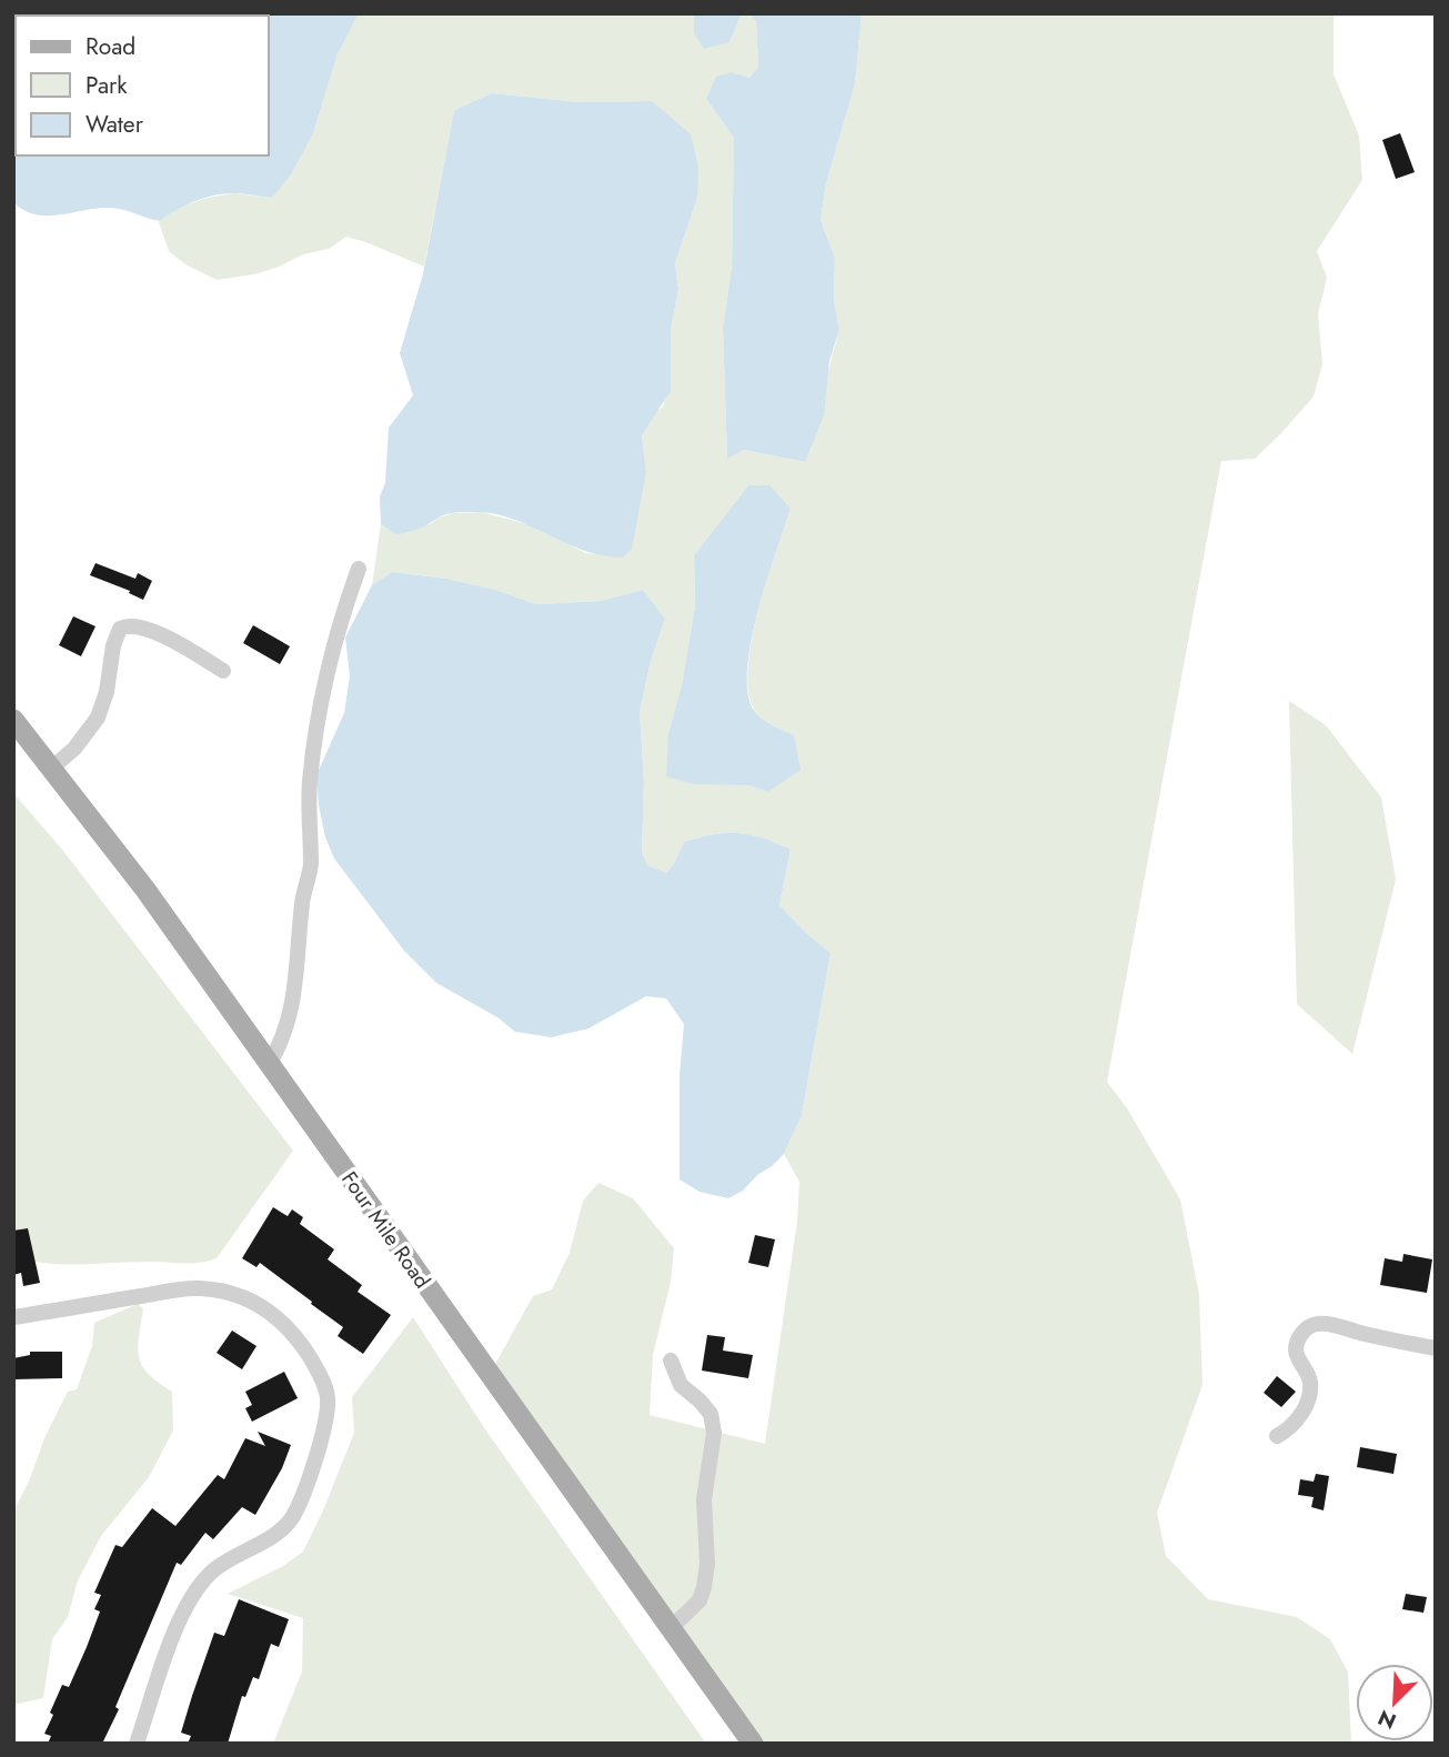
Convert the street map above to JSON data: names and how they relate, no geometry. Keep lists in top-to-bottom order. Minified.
{"streets":{"main road":["Four Mile Road"]},"legend":["Road","Park","Water"],"north":"bottom left"}
